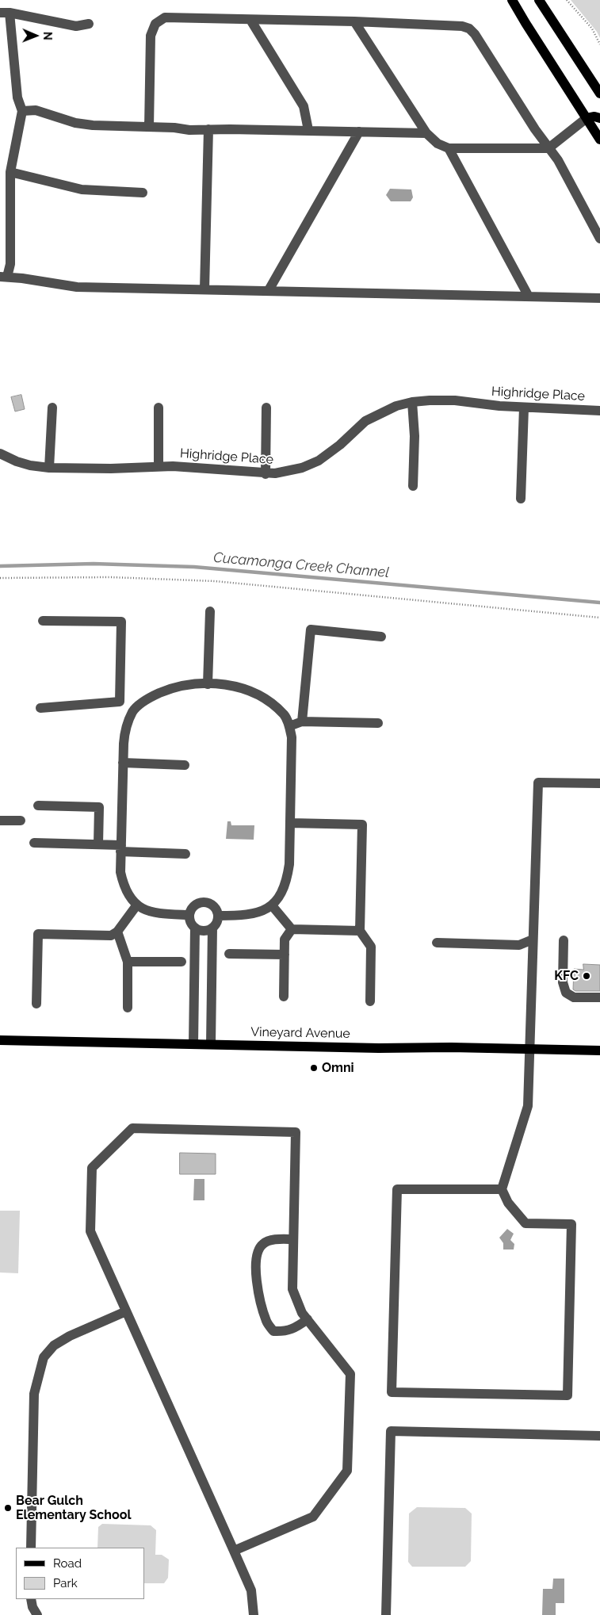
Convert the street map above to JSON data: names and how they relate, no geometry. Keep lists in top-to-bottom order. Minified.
{"streets":{"main road":["Vineyard Avenue"],"street":["Highridge Place"]},"water":["Cucamonga Creek Channel"],"places":["KFC","Omni","Bear Gulch Elementary School"],"legend":["Road","Park"],"north":"right"}
